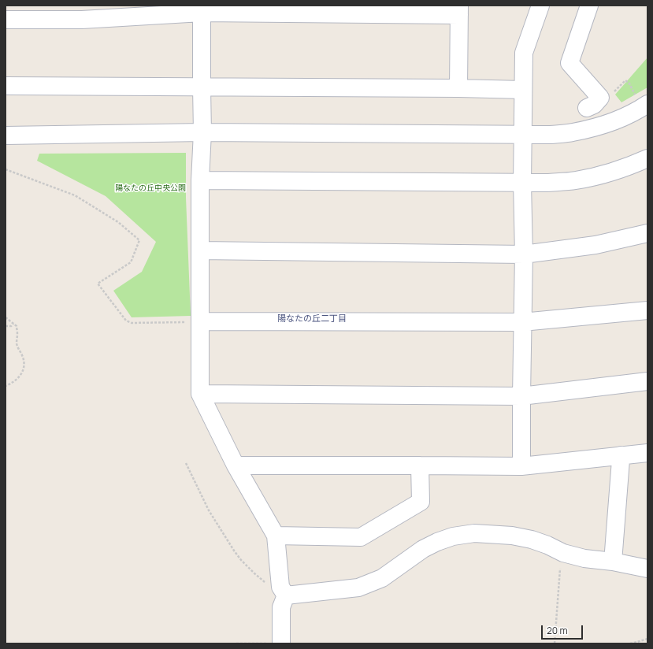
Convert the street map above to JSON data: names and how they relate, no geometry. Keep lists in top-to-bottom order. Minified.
{"districts":["陽なたの丘二丁目"],"parks":["陽なたの丘中央公園"],"scale_bar":"20 m"}
